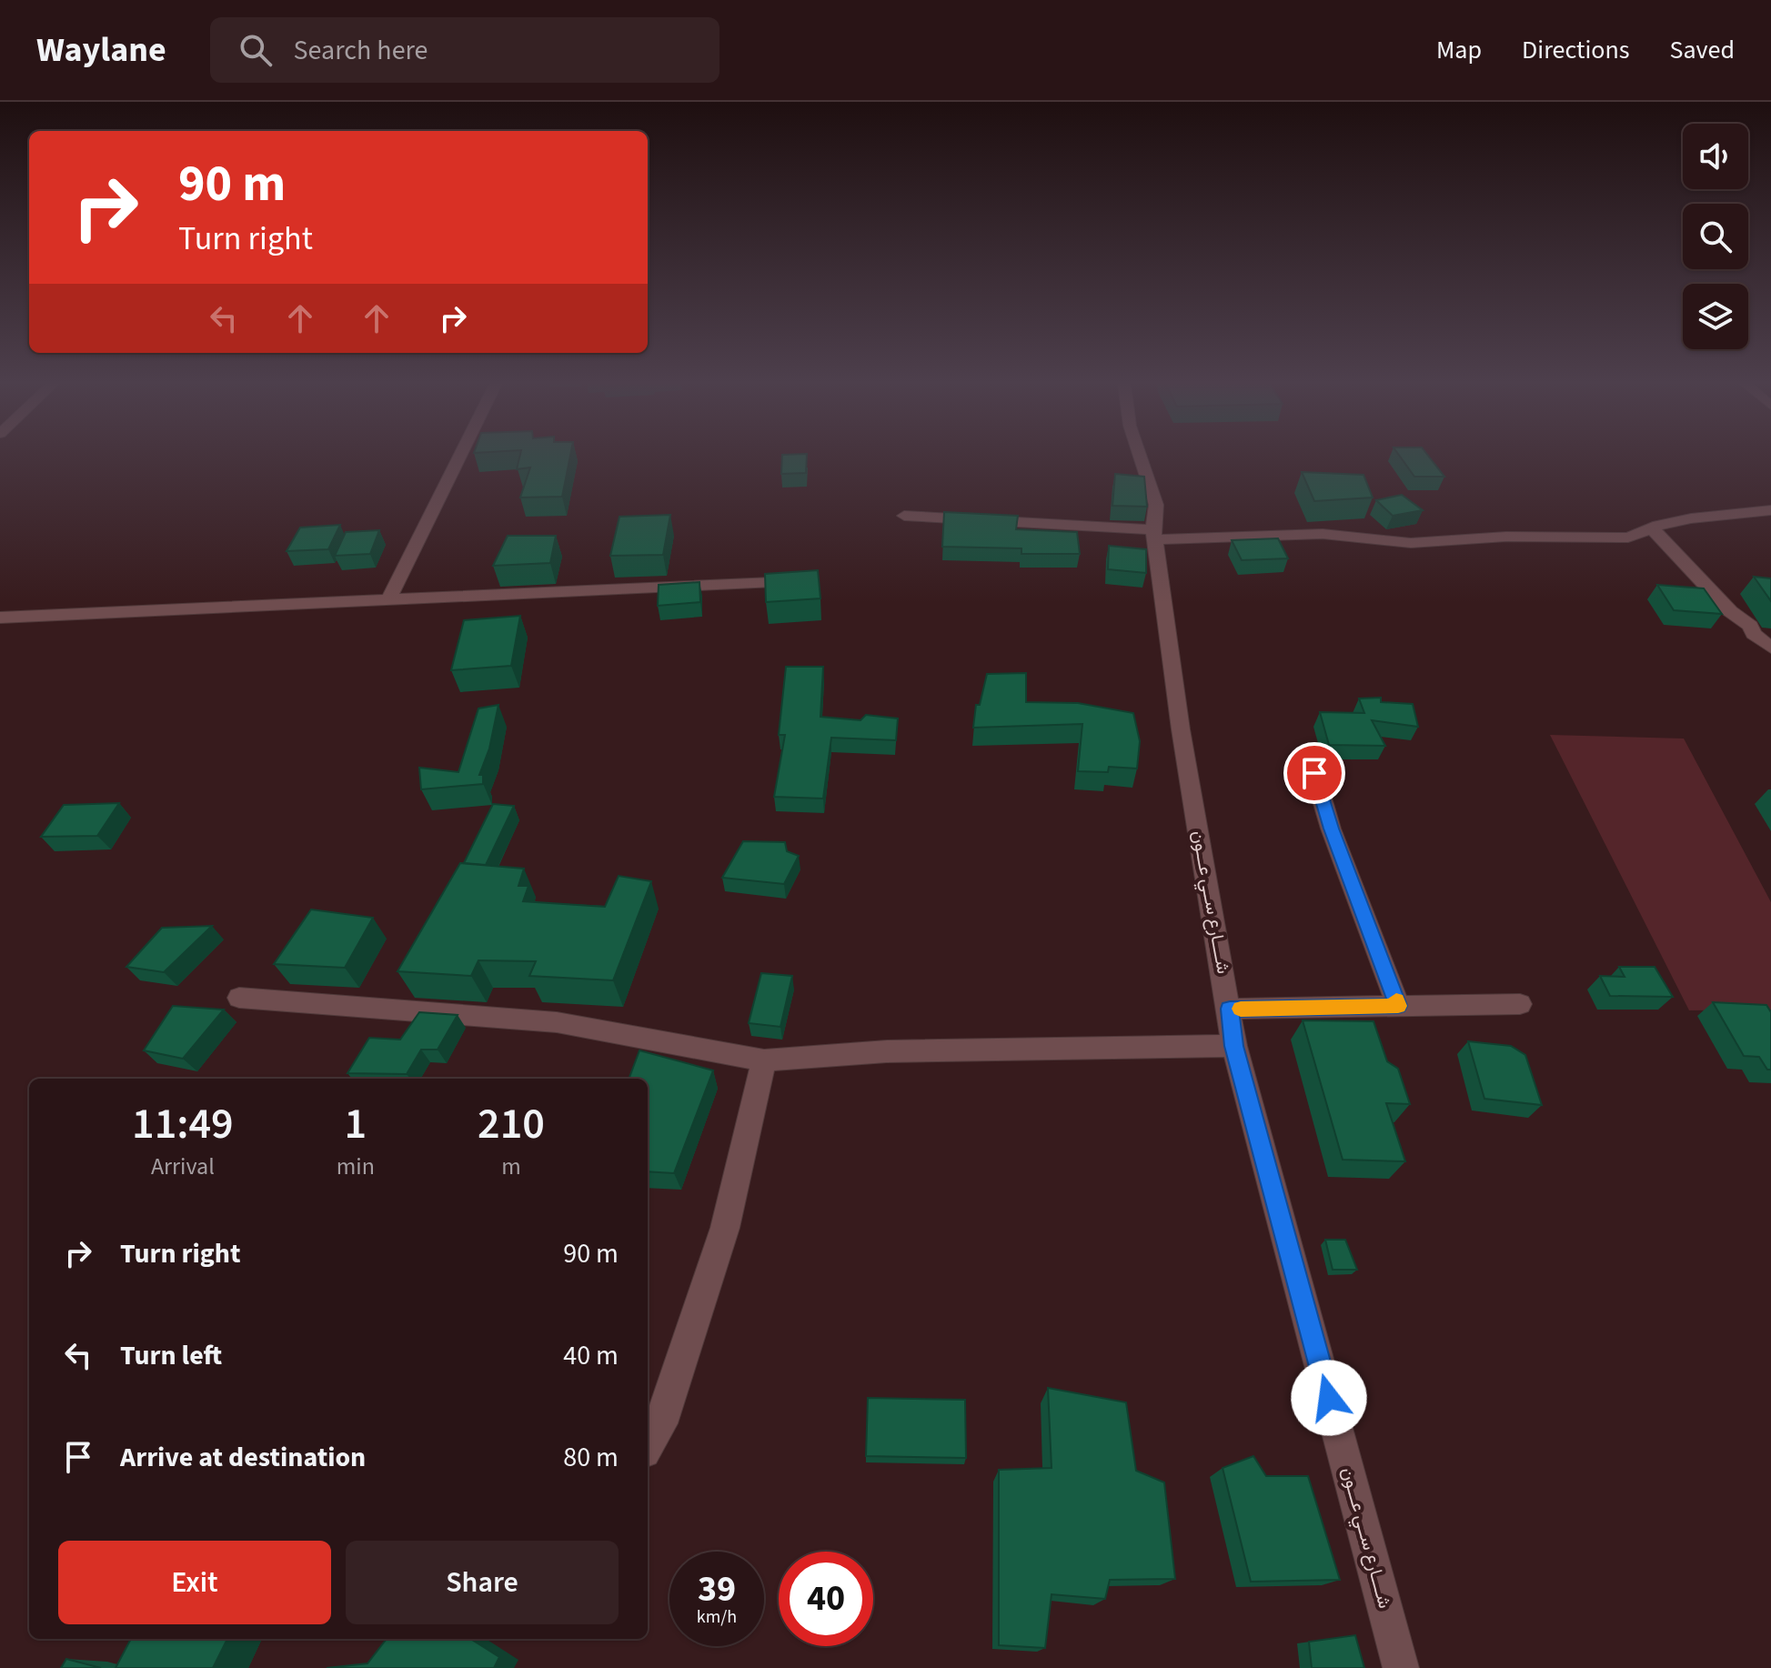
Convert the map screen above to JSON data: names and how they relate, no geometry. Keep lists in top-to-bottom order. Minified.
{"streets":{"street":["شــــارع ســي عـــون"]},"page":{"header":"Waylane","search":"Search here","nav":["Map","Directions","Saved"],"turn":["90 m","Turn right"],"eta":["11:49","Arrival","1","min","210","m"],"list":[{"name":"Turn right","value":"90 m"},{"name":"Turn left","value":"40 m"},{"name":"Arrive at destination","value":"80 m"}],"buttons":["Exit","Share"],"speed":"39 km/h","limit":"40"}}
